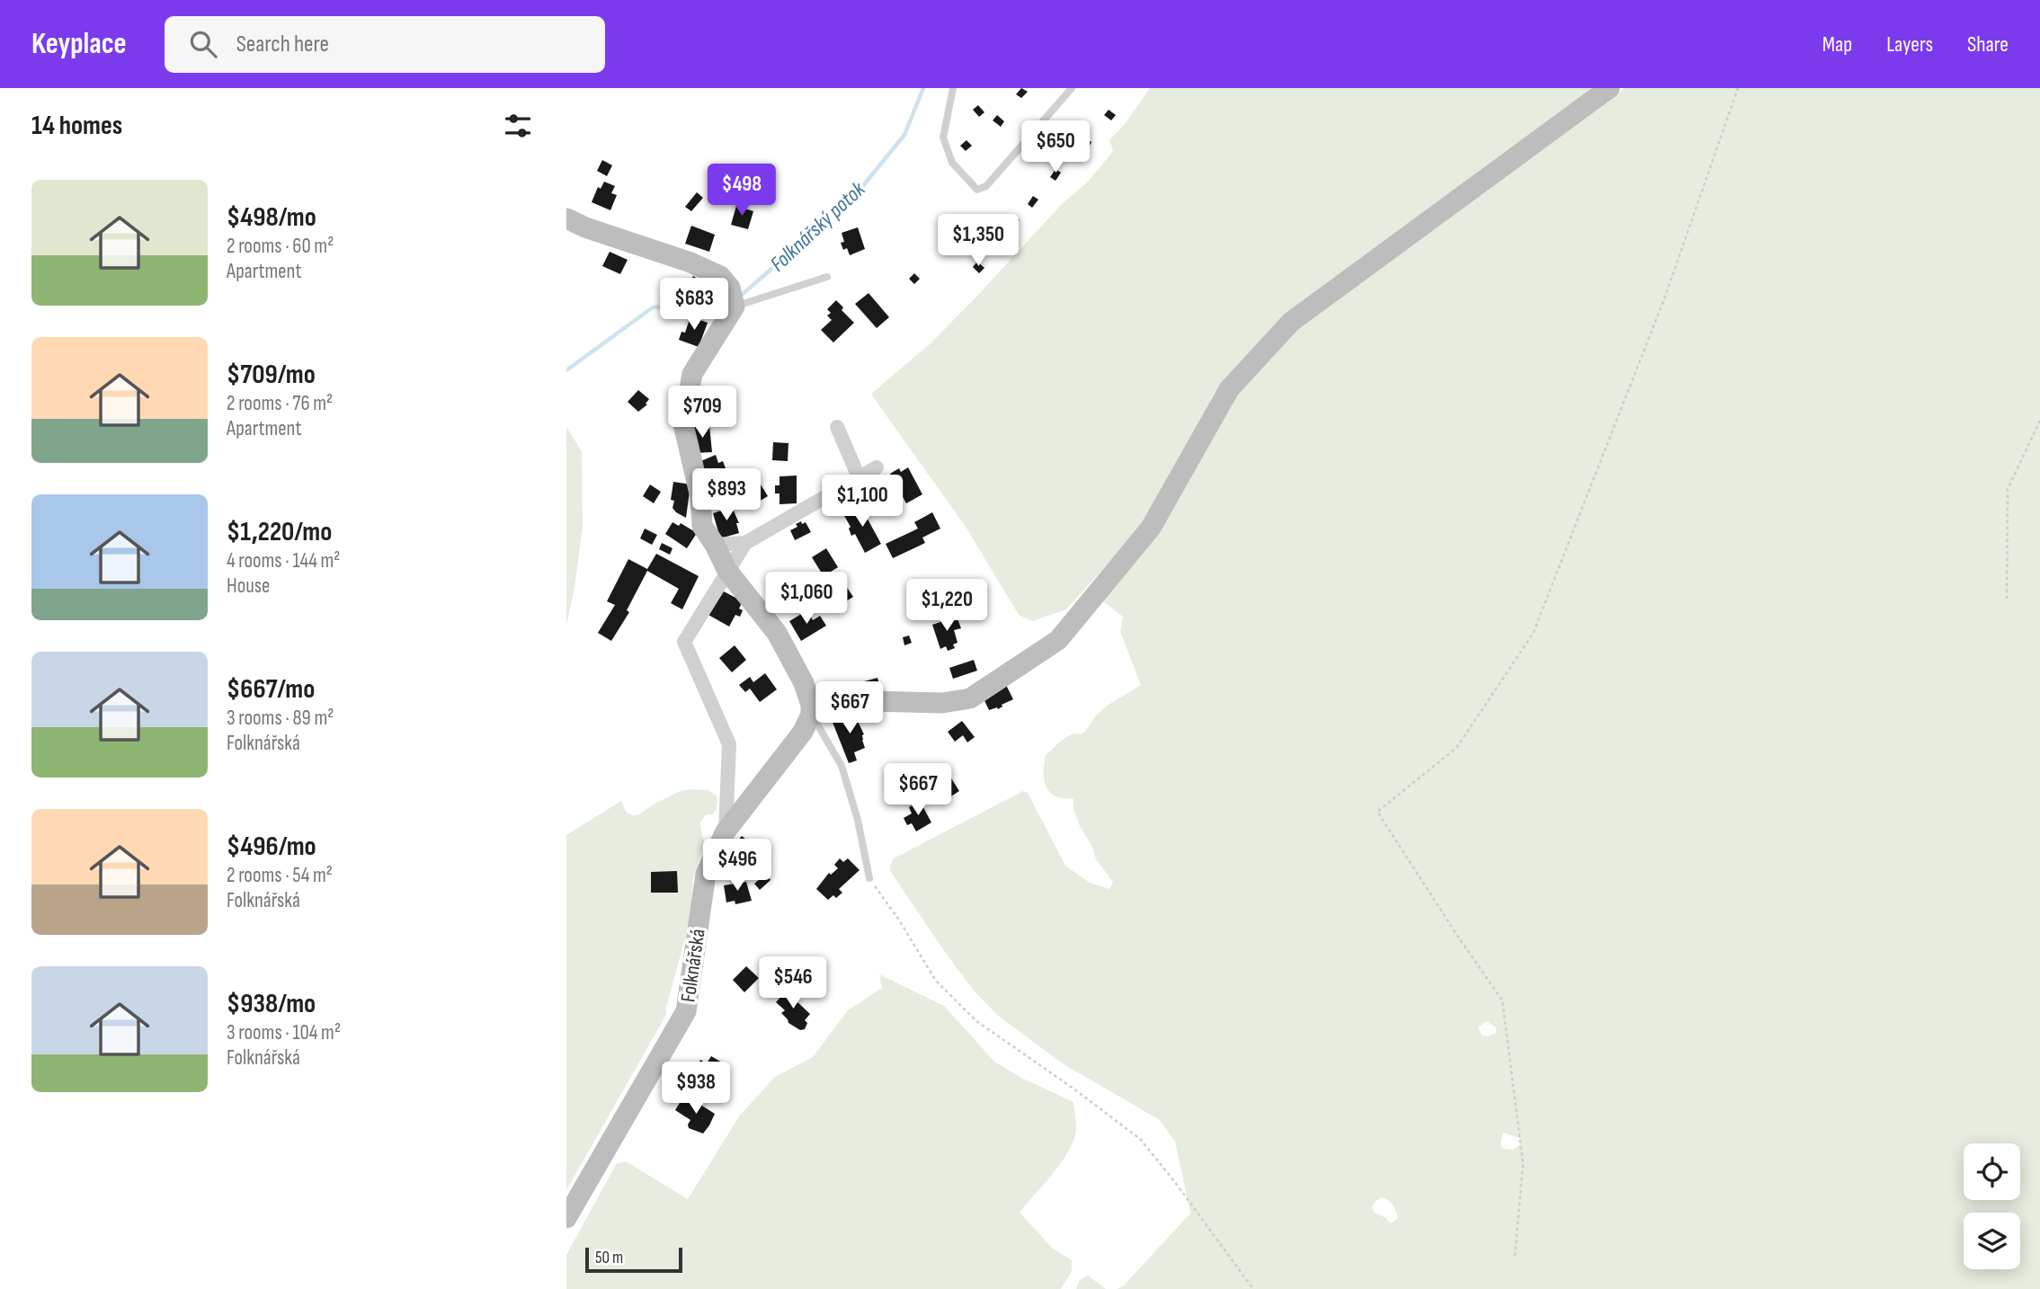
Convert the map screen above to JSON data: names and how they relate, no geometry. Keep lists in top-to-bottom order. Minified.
{"streets":{"street":["Folknářská"]},"water":["Folknářský potok"],"scale_bar":"50 m","page":{"header":"Keyplace","search":"Search here","nav":["Map","Layers","Share"],"heading":"14 homes","price":["$650","$498","$1,350","$683","$709","$893","$1,100","$1,060","$1,220","$667","$667","$496","$546","$938"],"list":[{"name":"$498/mo","note":"2 rooms · 60 m² · Apartment"},{"name":"$709/mo","note":"2 rooms · 76 m² · Apartment"},{"name":"$1,220/mo","note":"4 rooms · 144 m² · House"},{"name":"$667/mo","note":"3 rooms · 89 m² · Folknářská"},{"name":"$496/mo","note":"2 rooms · 54 m² · Folknářská"},{"name":"$938/mo","note":"3 rooms · 104 m² · Folknářská"}],"scale":"50 m"}}
